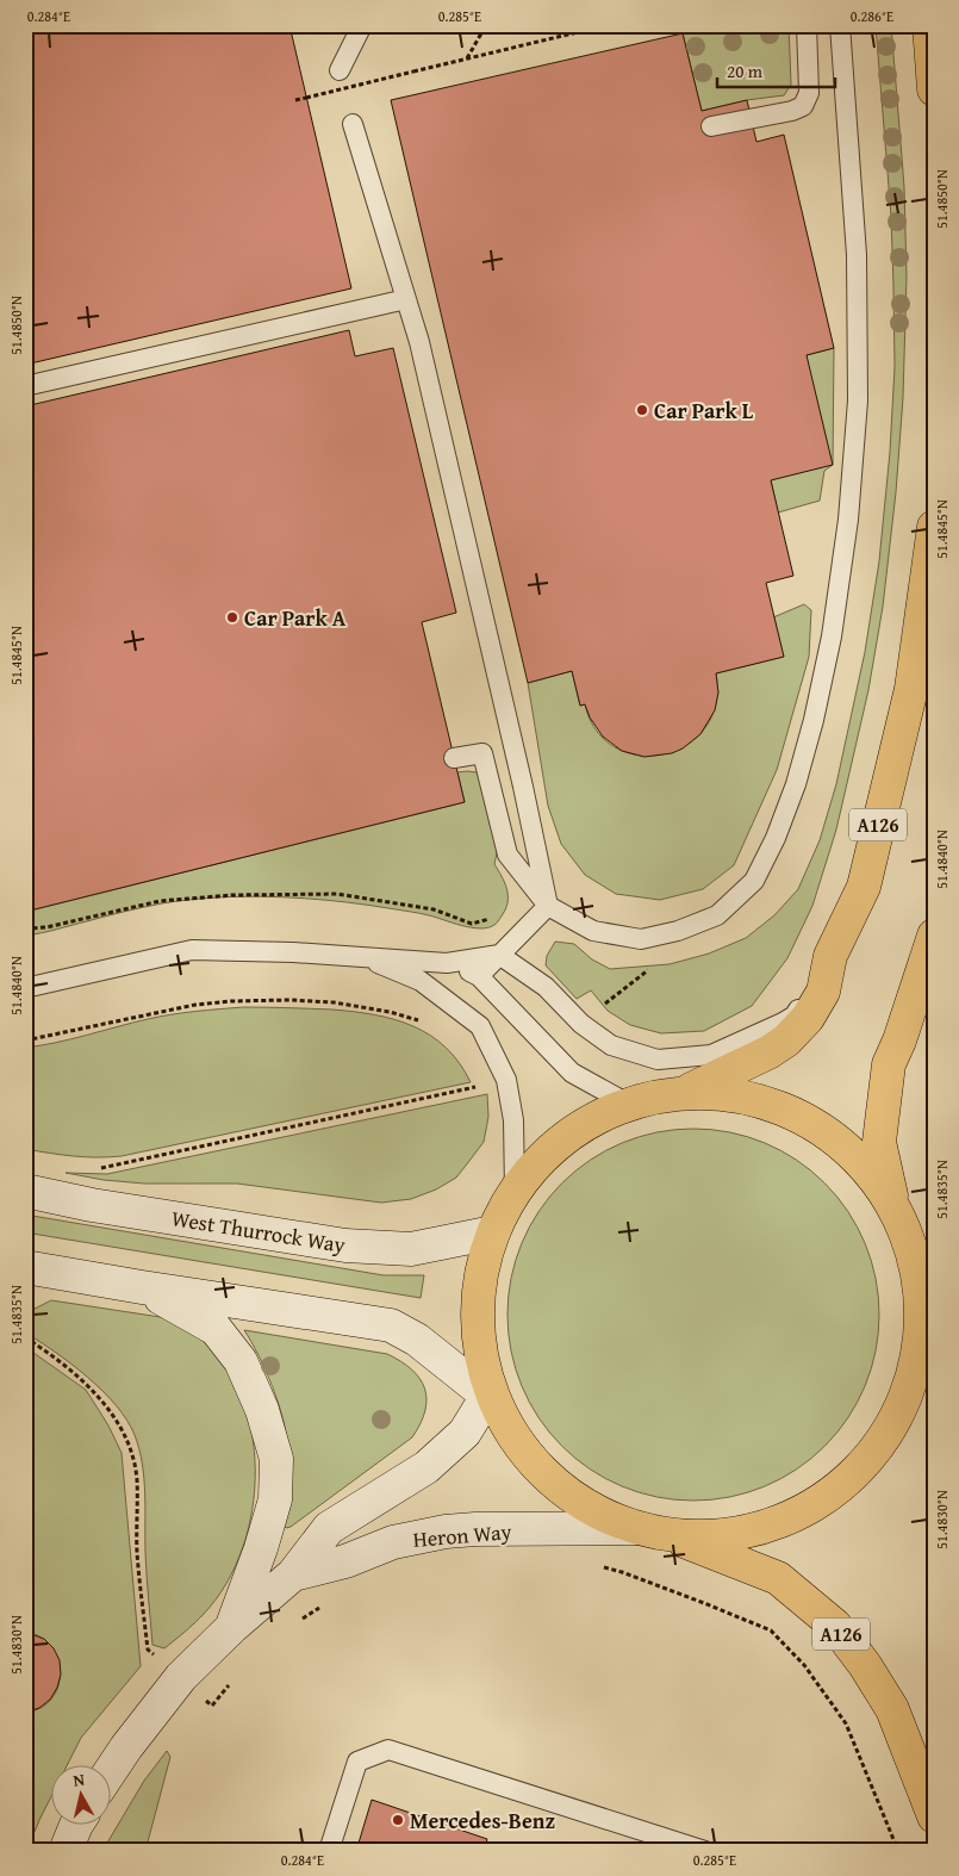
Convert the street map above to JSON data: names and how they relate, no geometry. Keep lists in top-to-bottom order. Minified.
{"streets":{"main road":["A126"],"street":["West Thurrock Way","Heron Way"]},"crossings":[["A126","Heron Way"]],"places":["Car Park L","Car Park A","Mercedes-Benz"],"scale_bar":"20 m","north":"top","coordinates":["0.284°E","0.285°E","0.286°E","51.4850°N","51.4845°N","51.4840°N","51.4835°N","51.4830°N"]}
